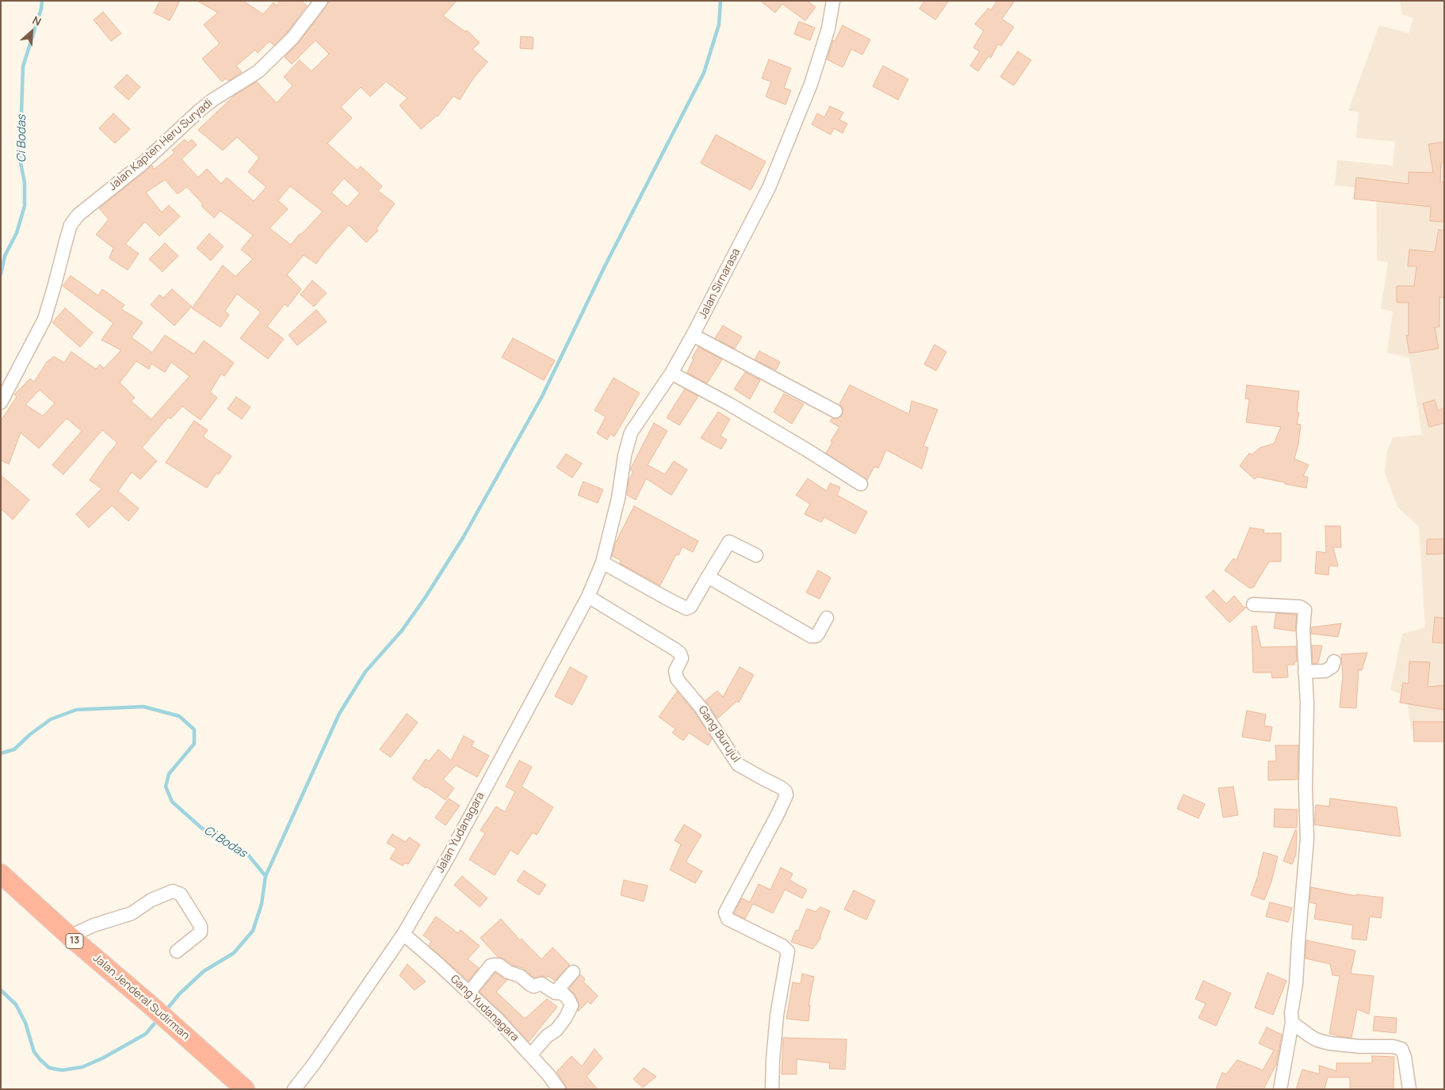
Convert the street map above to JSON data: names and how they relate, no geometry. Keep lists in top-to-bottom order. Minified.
{"streets":{"highway":["13","Jalan Jenderal Sudirman"],"street":["Jalan Kapten Heru Suryadi","Jalan Sirnarasa","Gang Burujul","Jalan Yudanagara","Gang Yudanagara"]},"crossings":[["Jalan Sirnarasa","Jalan Yudanagara"],["Gang Burujul","Jalan Yudanagara"],["Jalan Yudanagara","Gang Yudanagara"]],"water":["Ci Bodas"],"north":"top right"}
